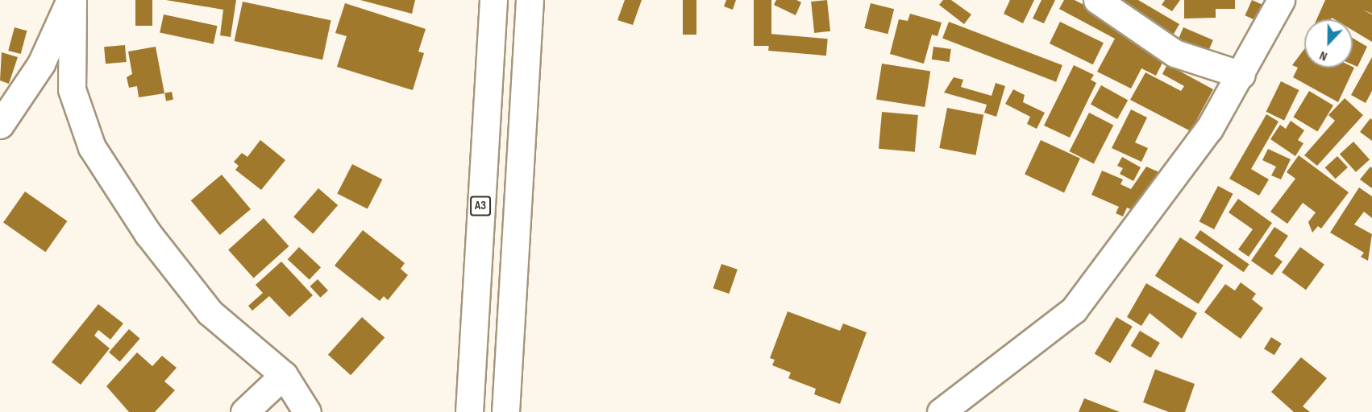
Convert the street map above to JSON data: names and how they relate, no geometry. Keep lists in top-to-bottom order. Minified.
{"streets":{"main road":["A3"]},"north":"bottom"}
